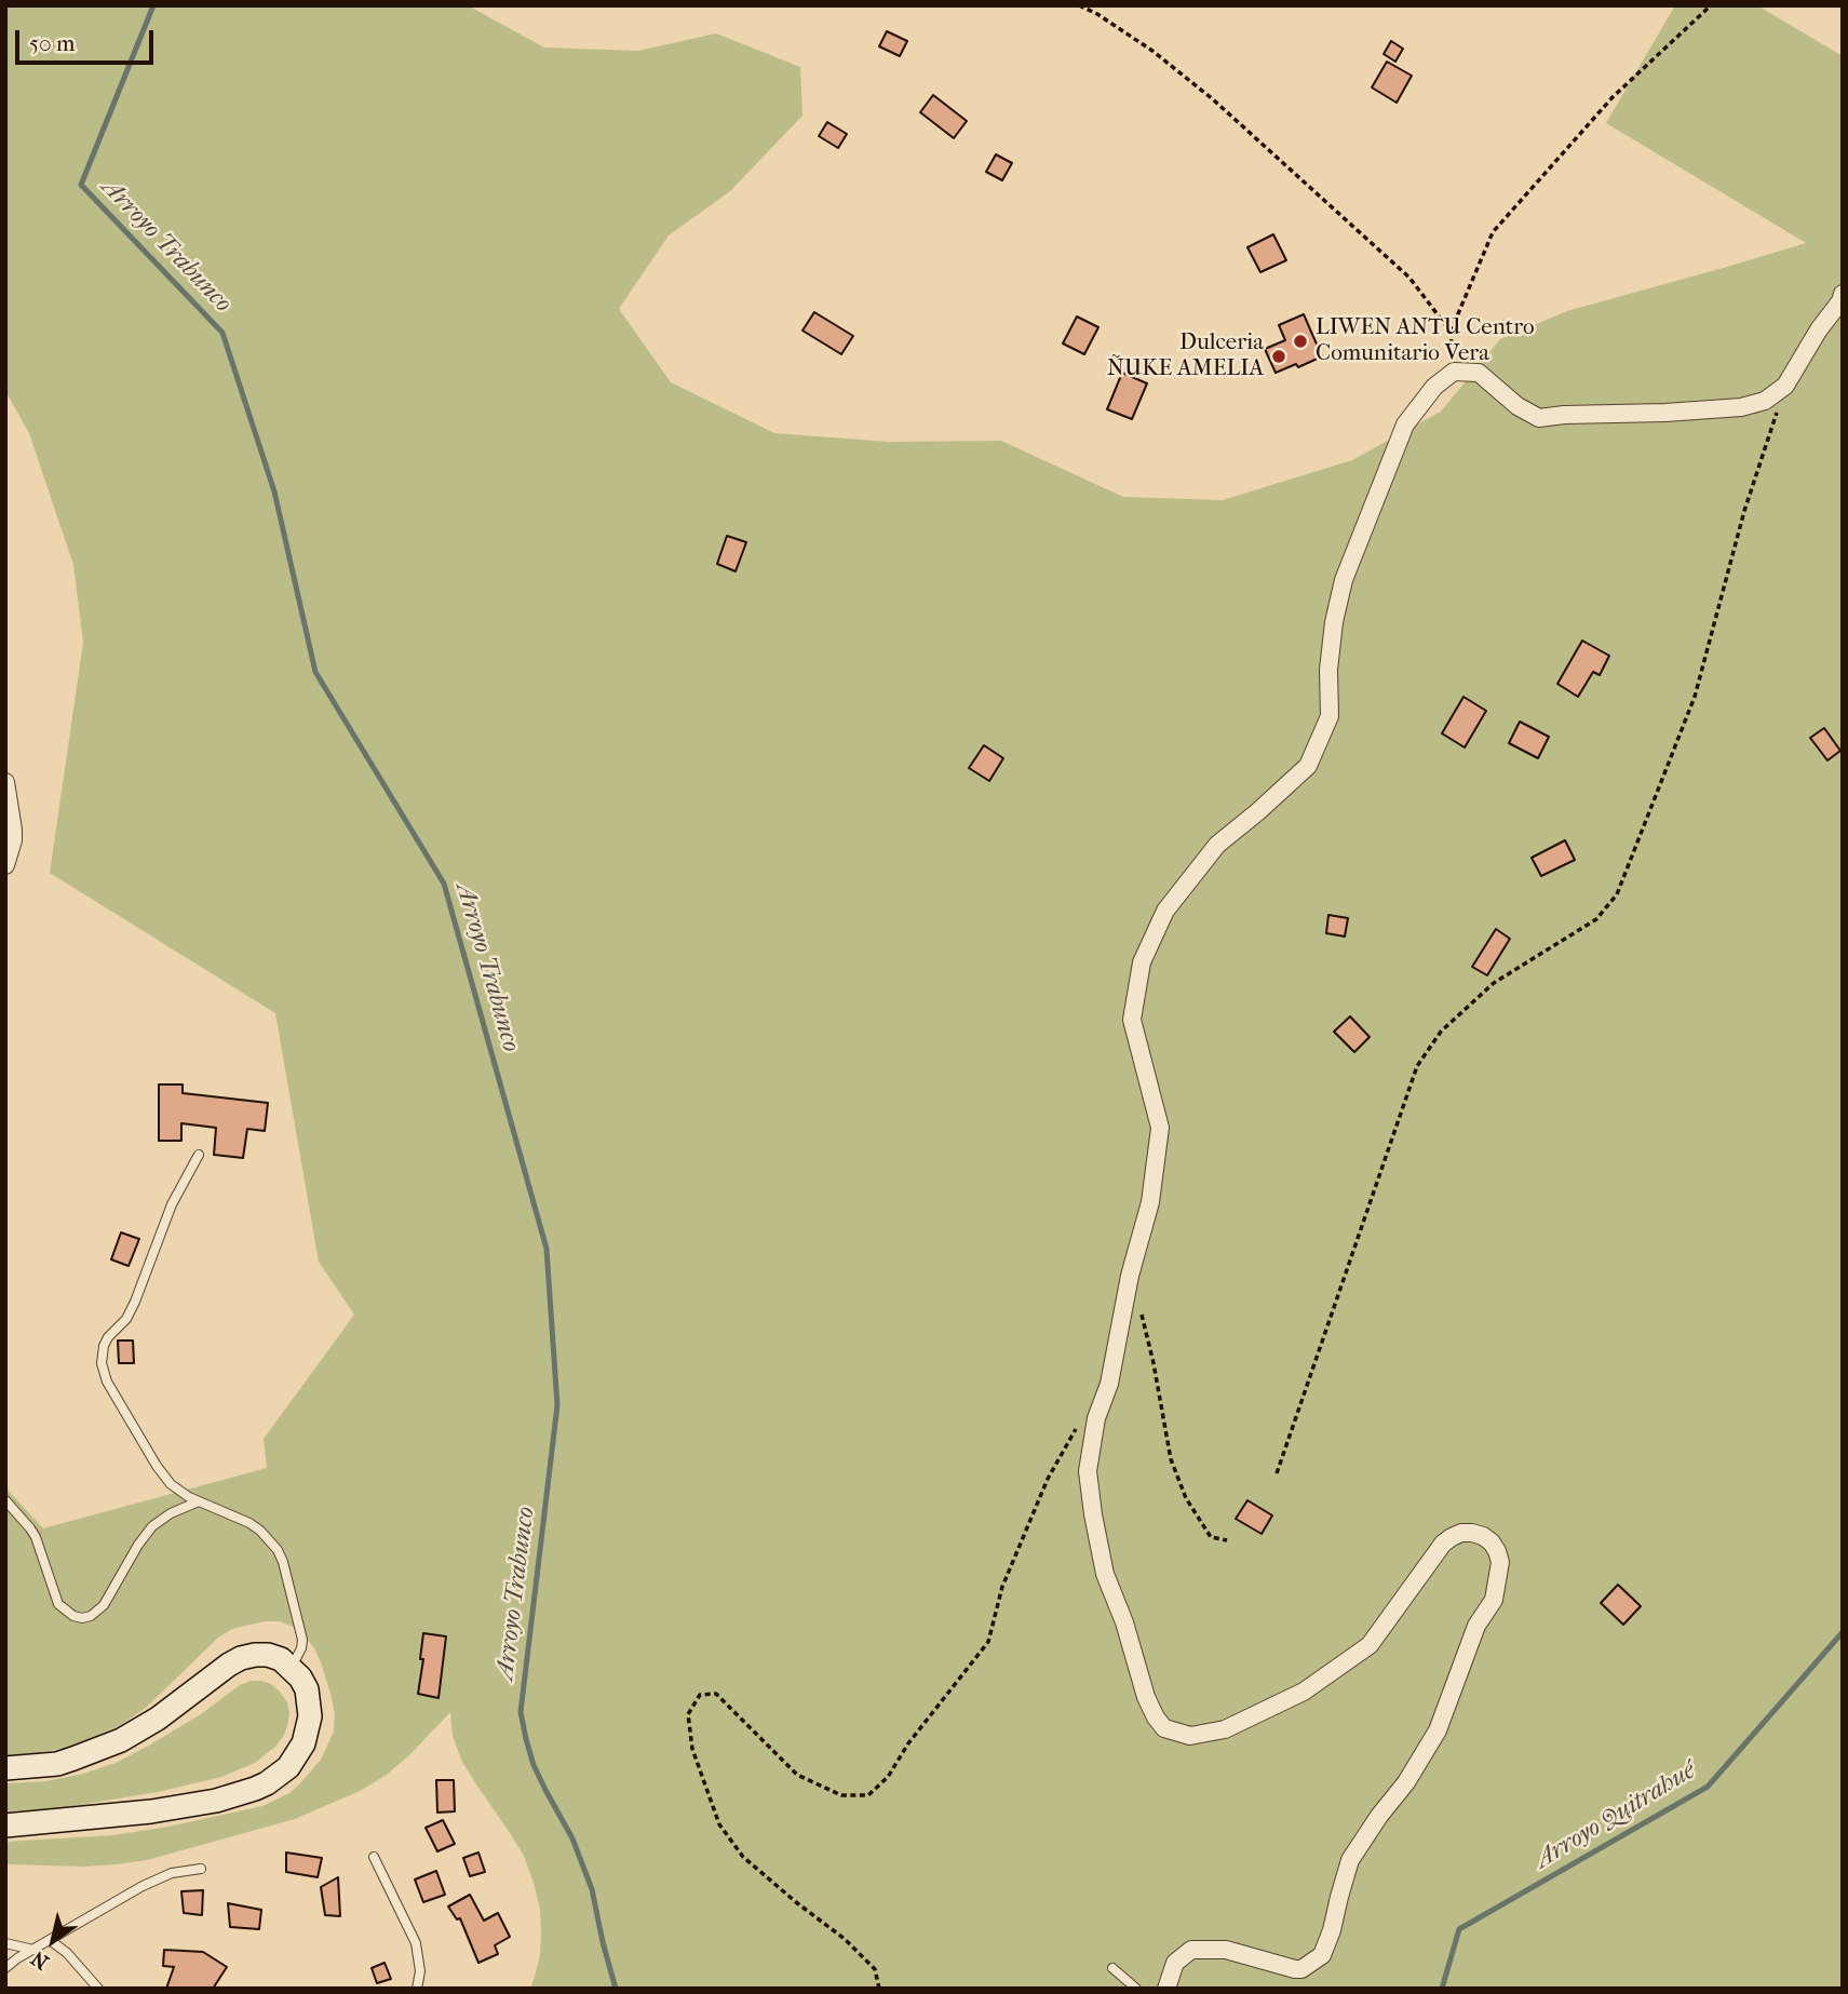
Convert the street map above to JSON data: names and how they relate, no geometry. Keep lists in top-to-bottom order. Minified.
{"water":["Arroyo Trabunco","Arroyo Quitrahué"],"places":["LIWEN ANTU Centro Comunitario Vera","Dulceria ÑUKE AMELIA"],"scale_bar":"50 m","north":"bottom left"}
